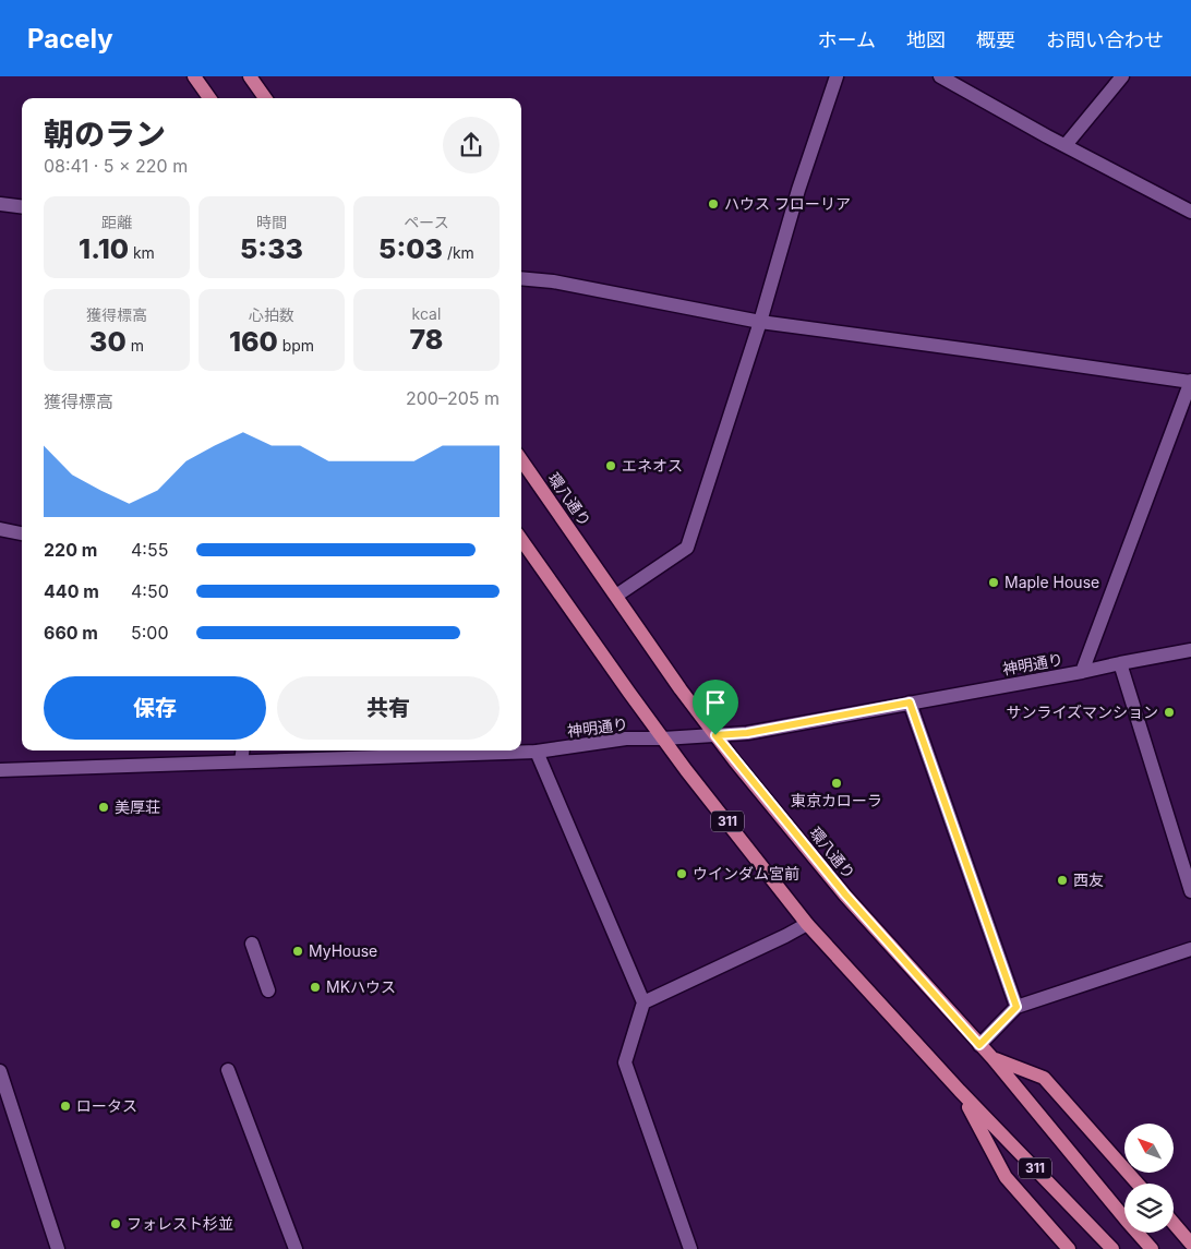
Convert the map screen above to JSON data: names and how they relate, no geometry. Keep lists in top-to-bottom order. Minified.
{"streets":{"main road":["環八通り","311"],"street":["神明通り"]},"crossings":[["環八通り","神明通り"],["神明通り","311"]],"places":["ハウス フローリア","エネオス","Maple House","サンライズマンション","東京カローラ","美厚荘","ウインダム宮前","西友","MyHouse","MKハウス","ロータス","フォレスト杉並"],"north":"top left","page":{"header":"Pacely","nav":["ホーム","地図","概要","お問い合わせ"],"heading":["朝のラン","08:41 · 5 × 220 m"],"stats":[["距離","1.10 km"],["時間","5:33"],["ペース","5:03 /km"],["獲得標高","30 m"],["心拍数","160 bpm"],["kcal","78"]],"chart":["獲得標高","200–205 m"],"list":[{"name":"220 m","note":"4:55"},{"name":"440 m","note":"4:50"},{"name":"660 m","note":"5:00"}],"buttons":["保存","共有"]}}
